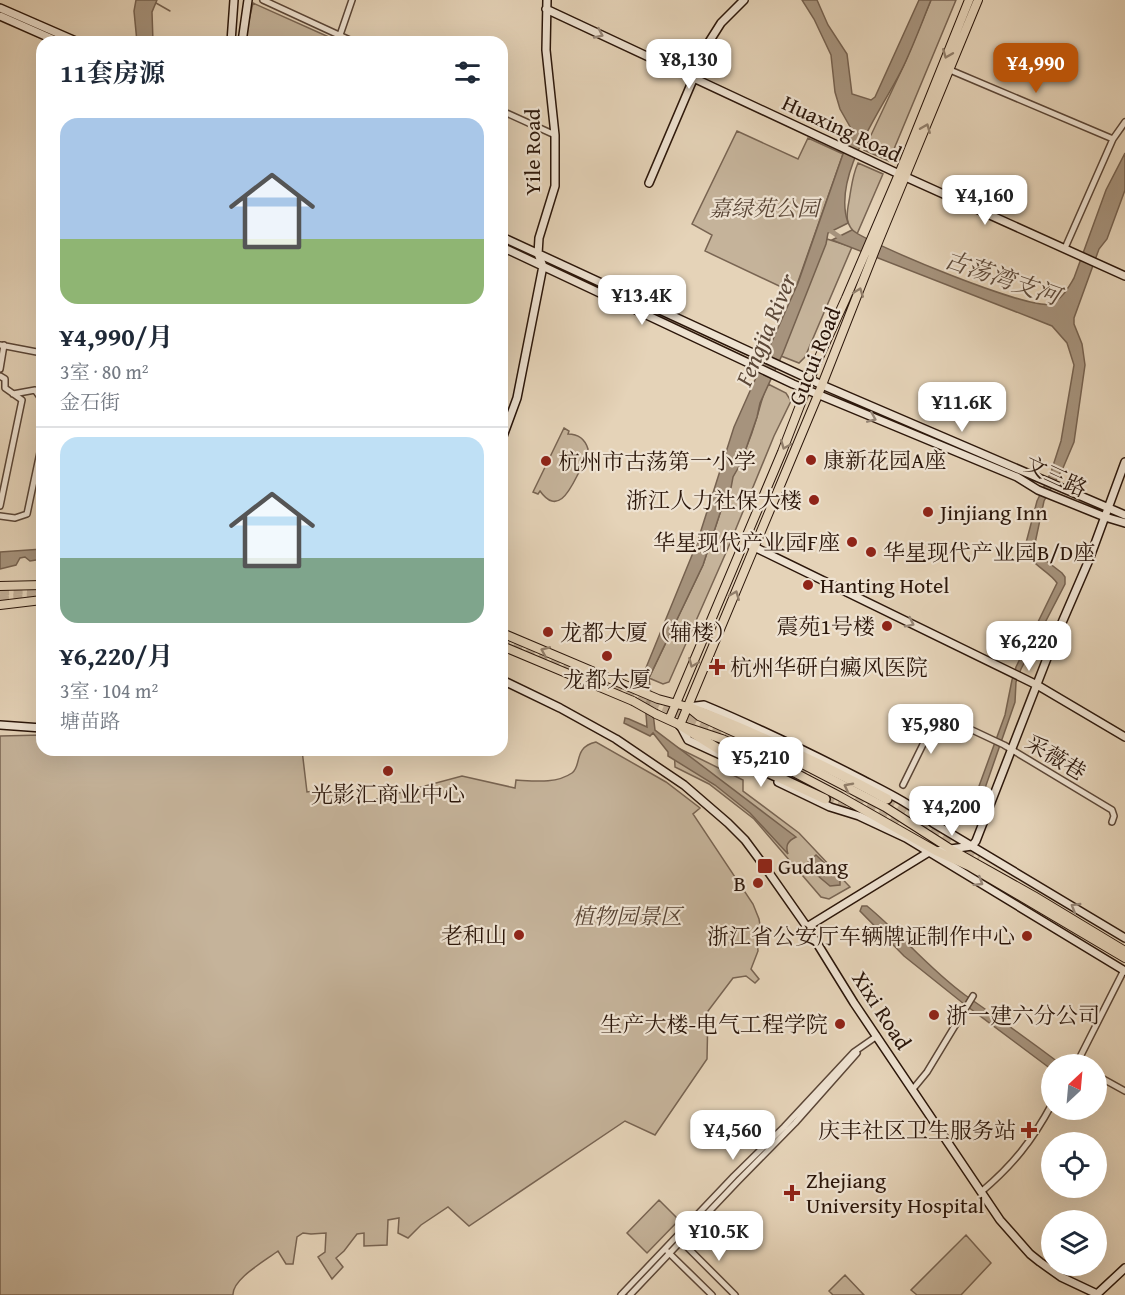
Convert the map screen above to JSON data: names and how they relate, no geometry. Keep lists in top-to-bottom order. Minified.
{"streets":{"main road":["Huaxing Road","Yile Road","Gucui Road","文三路","Xixi Road"],"street":["采薇巷"]},"crossings":[["Huaxing Road","Yile Road"],["Huaxing Road","Gucui Road"],["Gucui Road","文三路"]],"water":["古荡湾支河","Fengjia River"],"parks":["嘉绿苑公园","植物园景区"],"places":{"other":["康新花园A座","杭州市古荡第一小学","浙江人力社保大楼","Jinjiang Inn","华星现代产业园F座","华星现代产业园B/D座","Hanting Hotel","震苑1号楼","龙都大厦（辅楼）","龙都大厦","光影汇商业中心","B","老和山","浙江省公安厅车辆牌证制作中心","浙一建六分公司","生产大楼-电气工程学院"],"health":["杭州华研白癜风医院","庆丰社区卫生服务站","Zhejiang University Hospital"],"transit":["Gudang"]},"north":"top right","page":{"heading":"11套房源","price":["¥8,130","¥4,990","¥4,160","¥13.4K","¥11.6K","¥6,220","¥5,980","¥5,210","¥4,200","¥4,560","¥10.5K"],"list":[{"name":"¥4,990/月","note":"3室 · 80 m² · 金石街"},{"name":"¥6,220/月","note":"3室 · 104 m² · 塘苗路"}]}}
